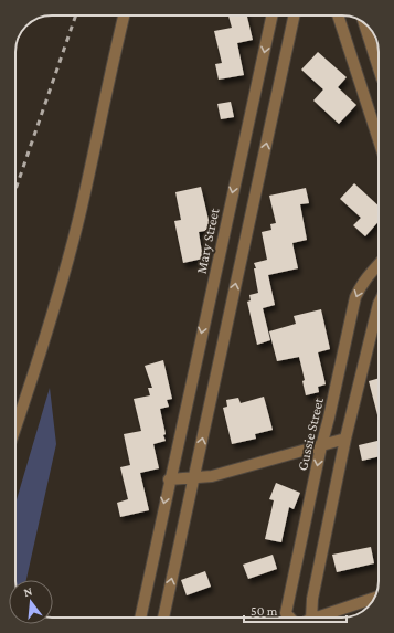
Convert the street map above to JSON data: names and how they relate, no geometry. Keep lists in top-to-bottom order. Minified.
{"streets":{"street":["Mary Street","Gussie Street"]},"scale_bar":"50 m","north":"top"}
